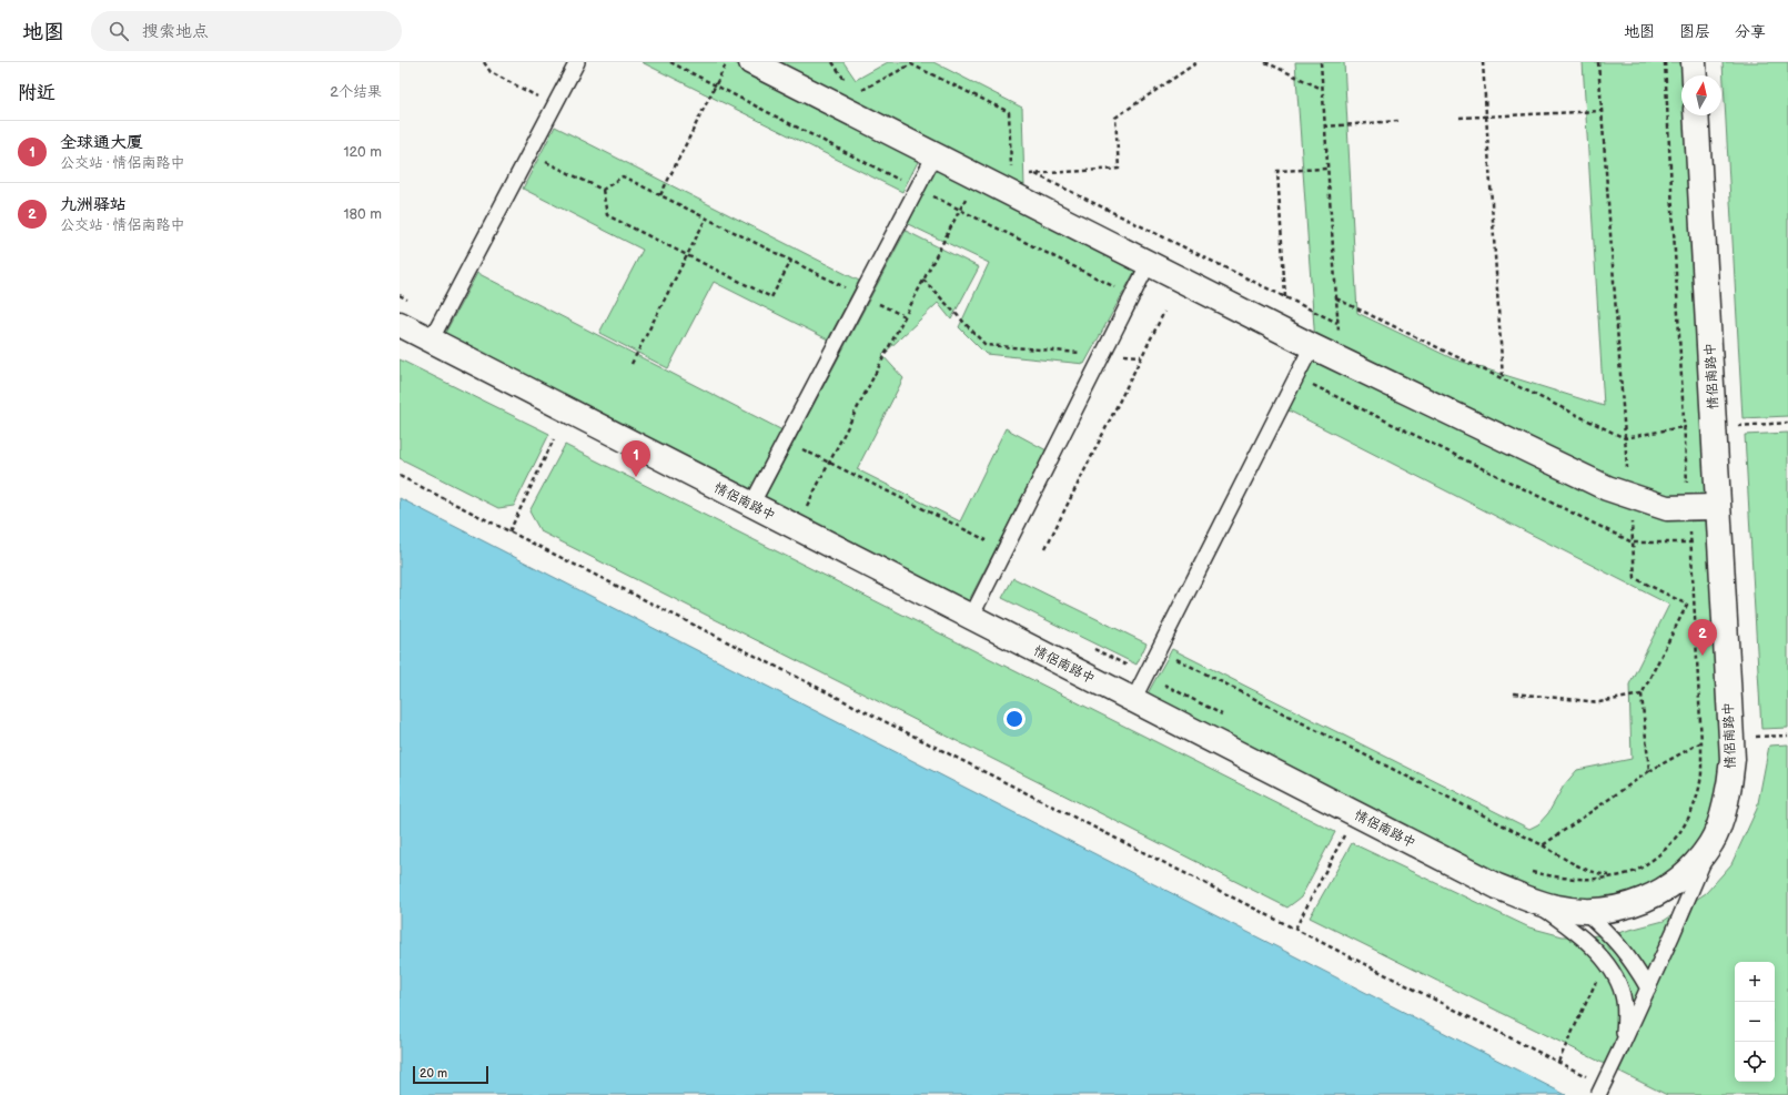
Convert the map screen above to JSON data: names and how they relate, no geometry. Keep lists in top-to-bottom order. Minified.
{"streets":{"street":["情侣南路中"]},"scale_bar":"20 m","north":"top","page":{"header":"地图","search":"搜索地点","nav":["地图","图层","分享"],"heading":["附近","2个结果"],"list":[{"mark":"1","name":"全球通大厦","note":"公交站 · 情侣南路中","value":"120 m"},{"mark":"2","name":"九洲驿站","note":"公交站 · 情侣南路中","value":"180 m"}],"pins":["1","2"],"map_buttons":["+","−"],"scale":"20 m"}}
